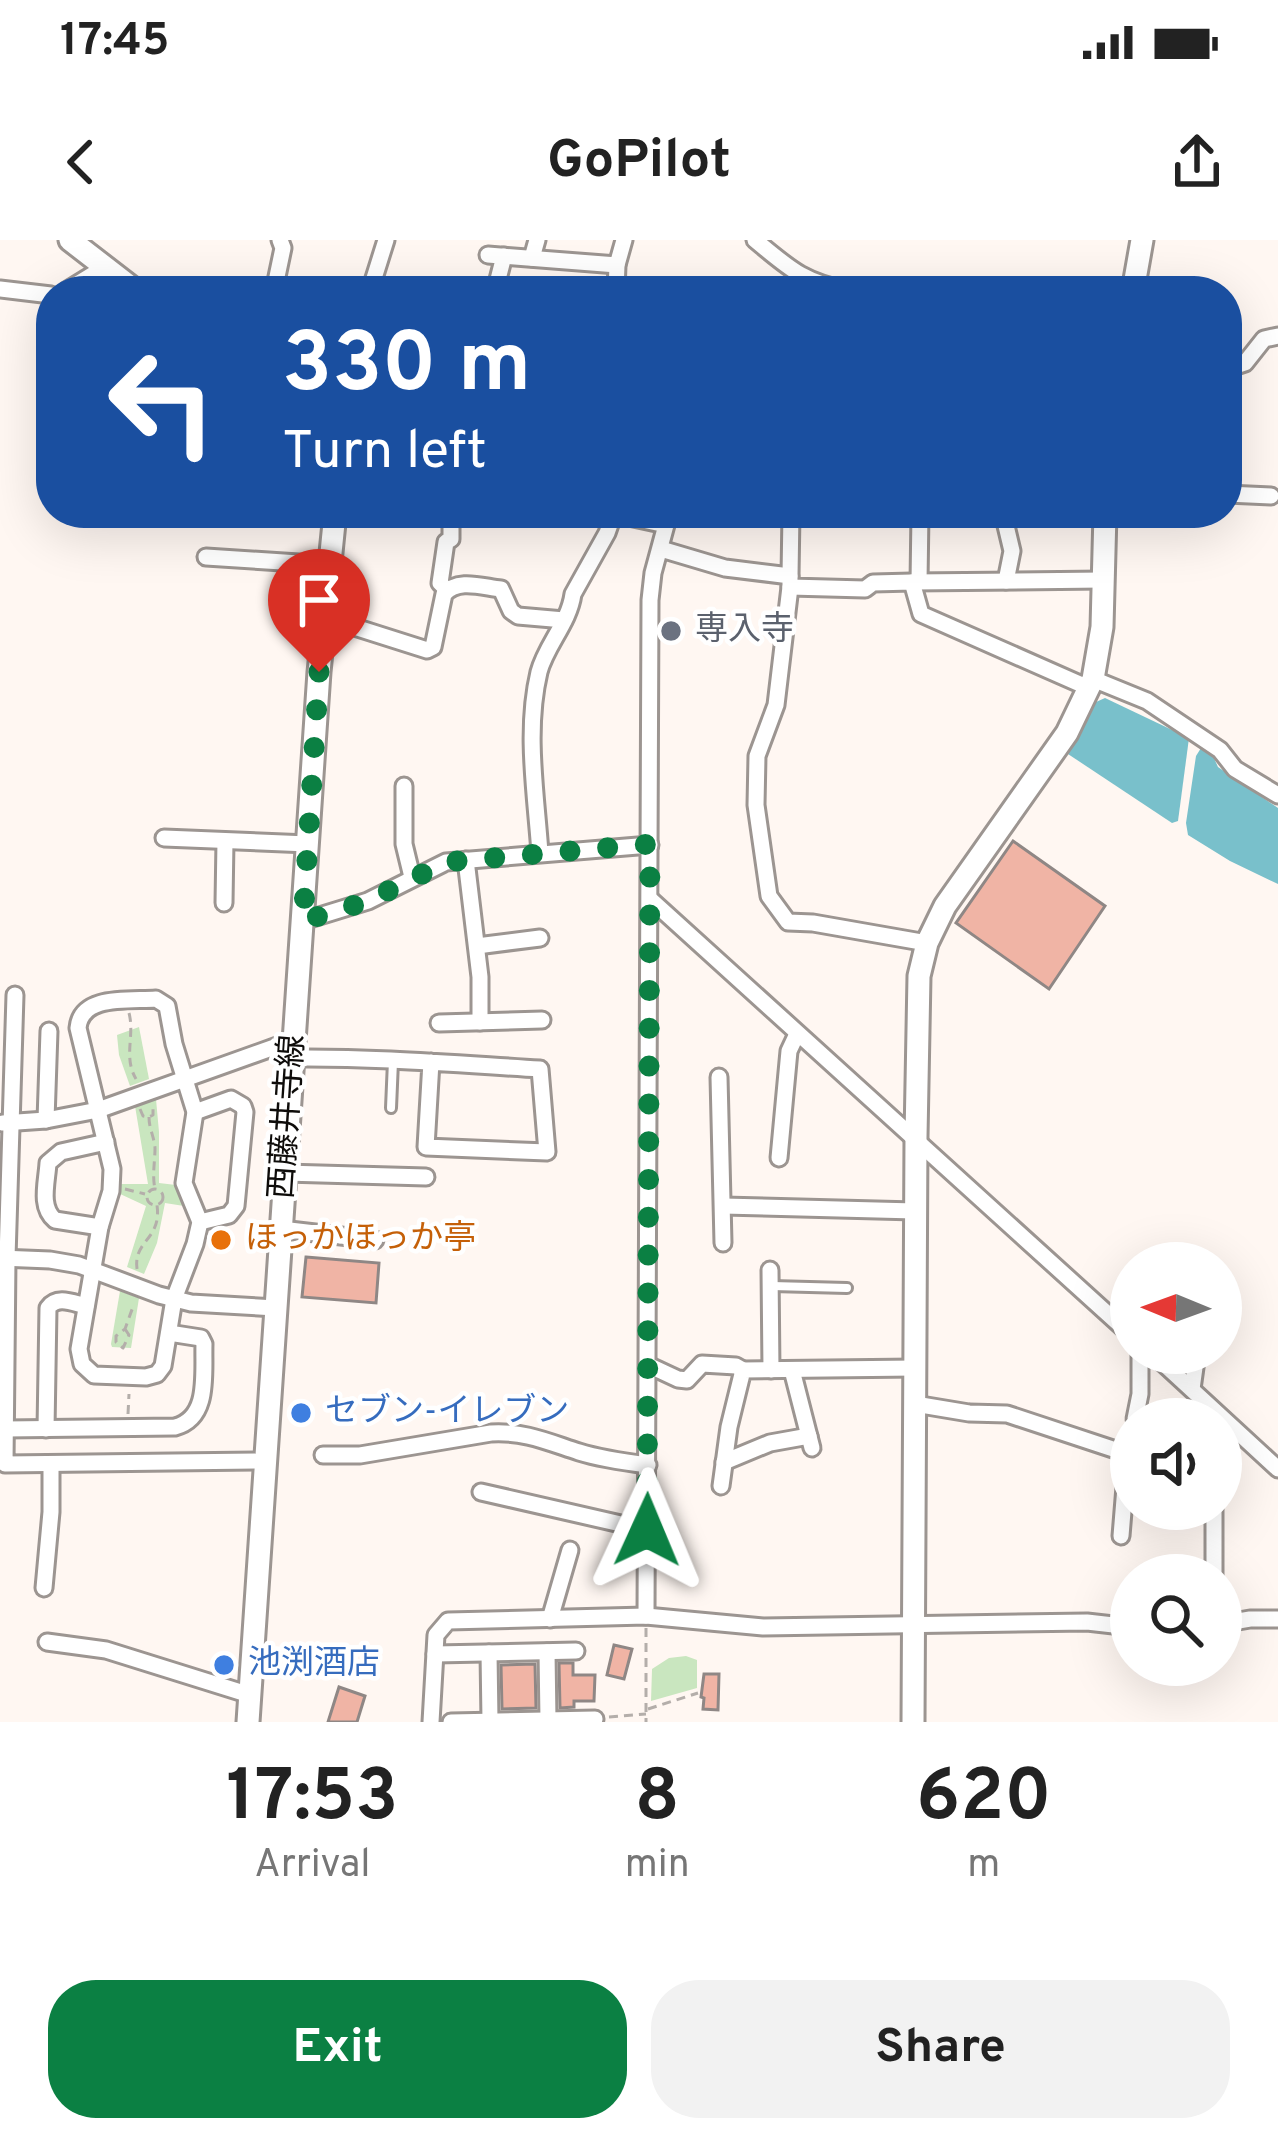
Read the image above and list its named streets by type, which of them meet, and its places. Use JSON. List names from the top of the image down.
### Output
{
  "streets": {
    "street": ["西藤井寺線"]
  },
  "places": [
    "専入寺",
    "ほっかほっか亭",
    "セブン-イレブン",
    "池渕酒店"
  ],
  "north": "left",
  "page": {
    "status": "17:45",
    "header": "GoPilot",
    "turn": ["330 m", "Turn left"],
    "eta": [
      "17:53",
      "Arrival",
      "8",
      "min",
      "620",
      "m"
    ],
    "buttons": ["Exit", "Share"]
  }
}
